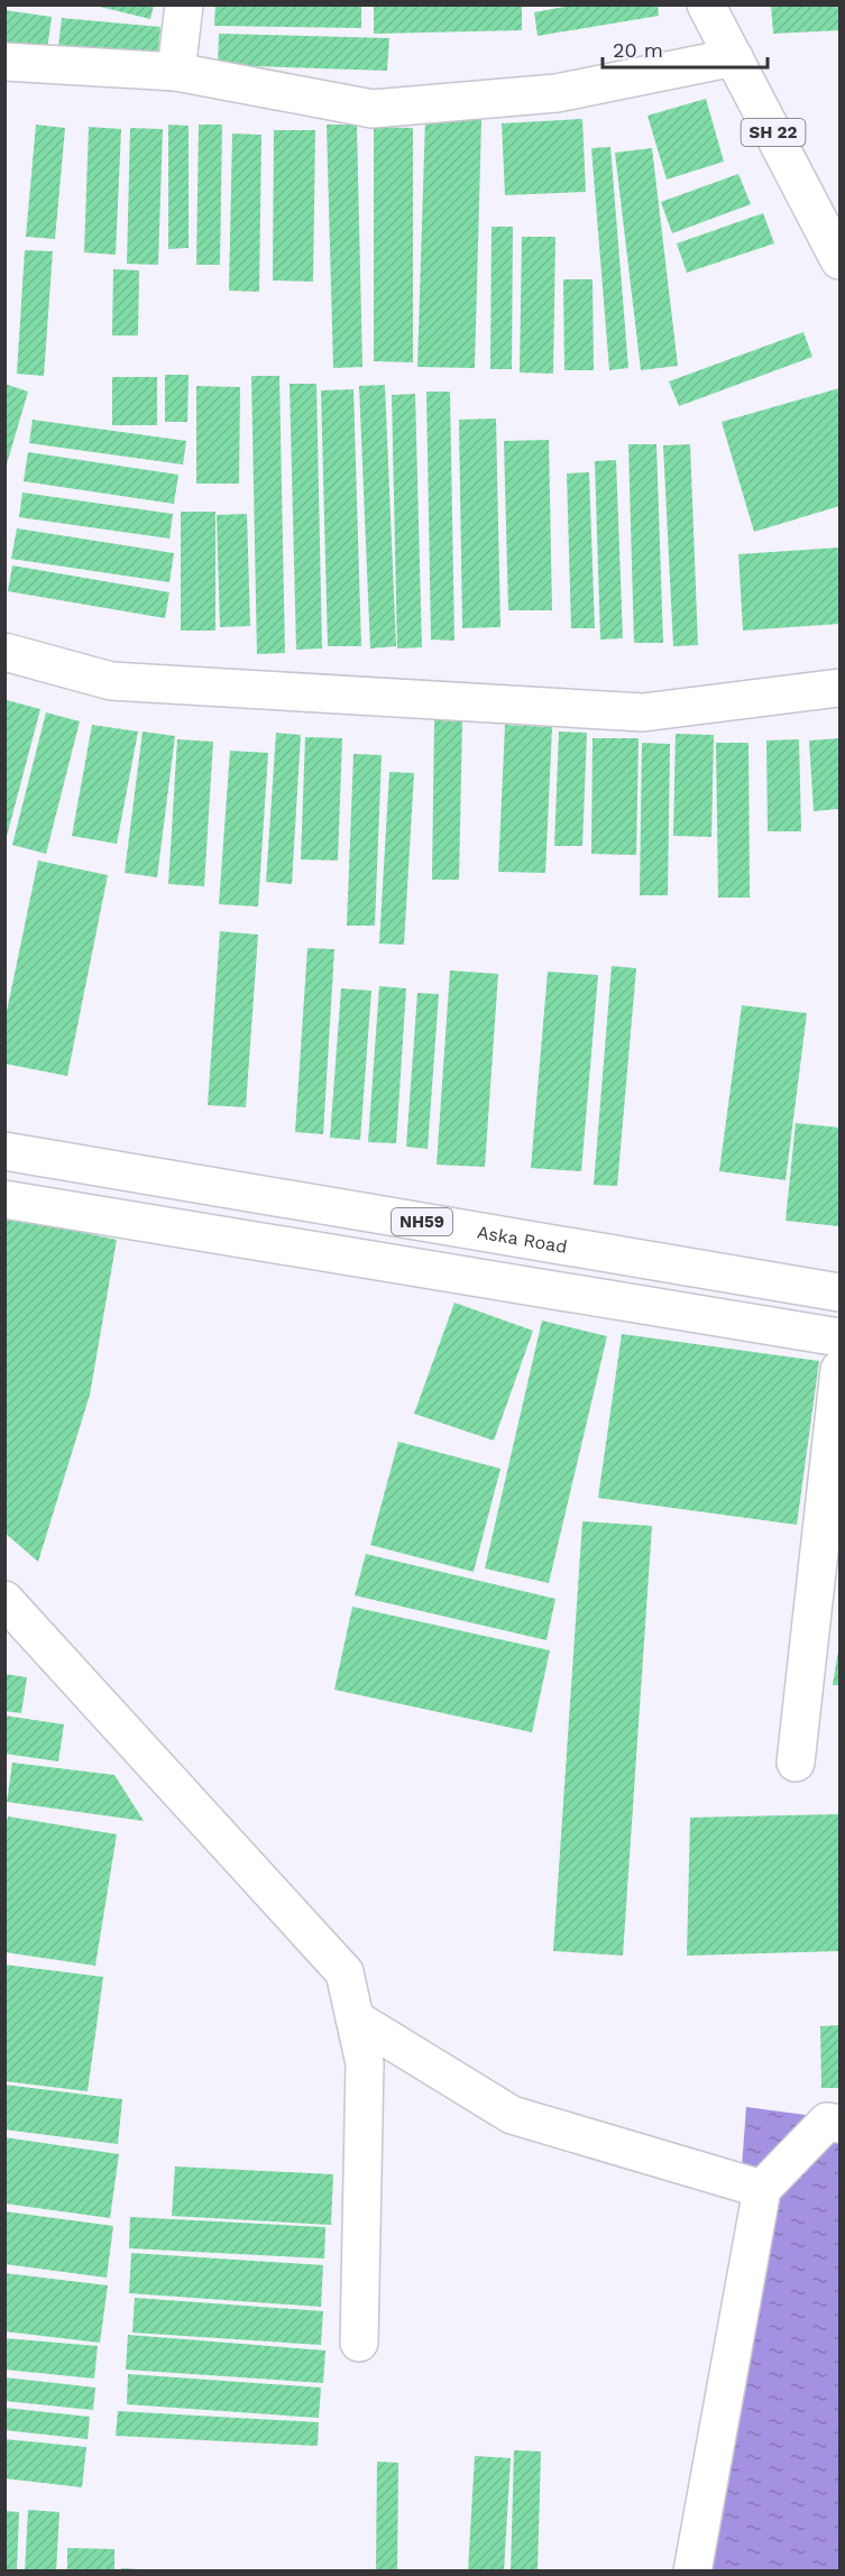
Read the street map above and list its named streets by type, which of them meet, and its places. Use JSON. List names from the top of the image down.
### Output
{
  "streets": {
    "main road": ["SH 22", "NH59", "Aska Road"]
  },
  "scale_bar": "20 m"
}
